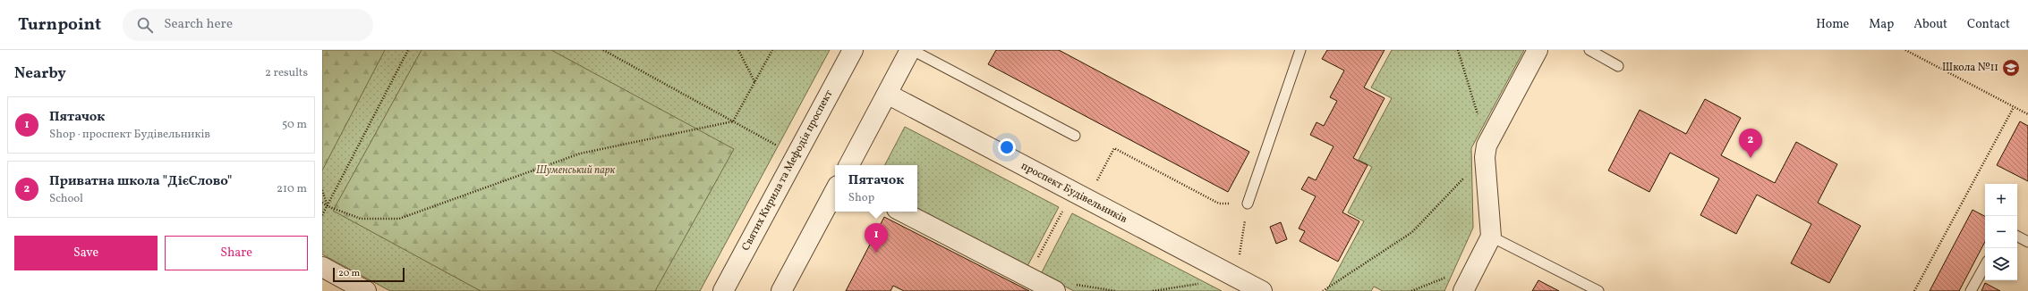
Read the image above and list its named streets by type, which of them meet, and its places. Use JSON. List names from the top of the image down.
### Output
{
  "streets": {
    "street": ["Святих Кирила та Мефодія проспект", "проспект Будівельників"]
  },
  "parks": ["Шуменський парк"],
  "places": {
    "school or university": ["Школа №11"]
  },
  "scale_bar": "20 m",
  "page": {
    "header": "Turnpoint",
    "search": "Search here",
    "nav": [
      "Home",
      "Map",
      "About",
      "Contact"
    ],
    "heading": ["Nearby", "2 results"],
    "list": [
      {
        "mark": "1",
        "name": "Пятачок",
        "note": "Shop · проспект Будівельників",
        "value": "50 m"
      },
      {
        "mark": "2",
        "name": "Приватна школа \"ДієСлово\"",
        "note": "School",
        "value": "210 m"
      }
    ],
    "pins": ["2", "1"],
    "popup": ["Пятачок", "Shop"],
    "map_buttons": ["+", "−"],
    "buttons": ["Save", "Share"],
    "scale": "20 m"
  }
}
